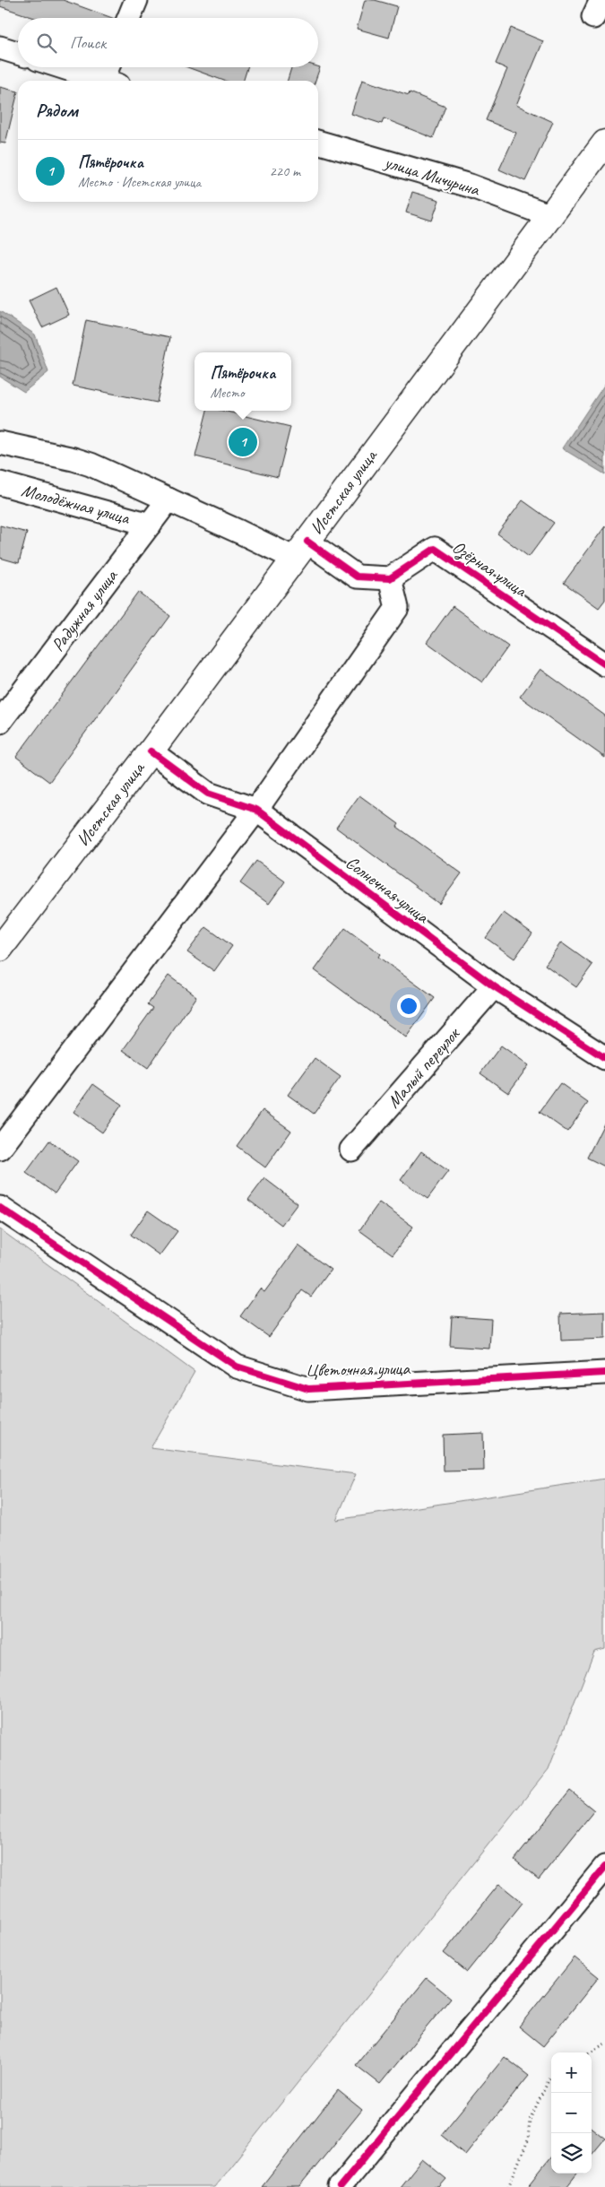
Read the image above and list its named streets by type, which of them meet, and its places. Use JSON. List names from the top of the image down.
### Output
{
  "streets": {
    "main road": ["Исетская улица"],
    "street": [
      "улица Мичурина",
      "Молодёжная улица",
      "Озёрная улица",
      "Радужная улица",
      "Солнечная улица",
      "Малый переулок",
      "Цветочная улица"
    ]
  },
  "crossings": [
    ["улица Мичурина", "Исетская улица"],
    ["Исетская улица", "Солнечная улица"],
    ["Молодёжная улица", "Радужная улица"],
    ["Солнечная улица", "Малый переулок"]
  ],
  "page": {
    "search": "Поиск",
    "heading": "Рядом",
    "list": [
      {
        "mark": "1",
        "name": "Пятёрочка",
        "note": "Место · Исетская улица",
        "value": "220 m"
      }
    ],
    "popup": ["Пятёрочка", "Место"],
    "pins": "1",
    "map_buttons": ["+", "−"]
  }
}
